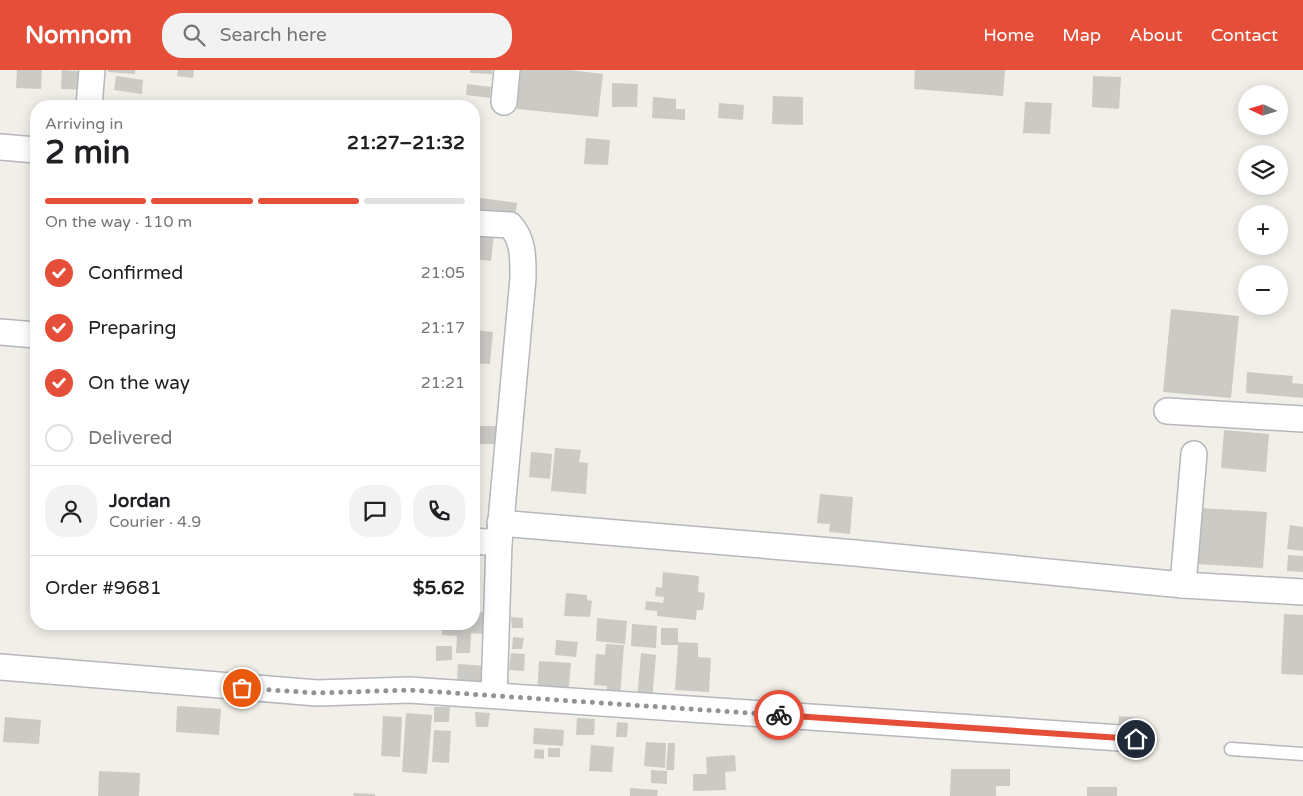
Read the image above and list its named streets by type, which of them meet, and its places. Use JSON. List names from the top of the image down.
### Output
{
  "north": "left",
  "page": {
    "header": "Nomnom",
    "search": "Search here",
    "nav": [
      "Home",
      "Map",
      "About",
      "Contact"
    ],
    "map_buttons": ["+", "−"],
    "heading": ["2 min", "Arriving in", "21:27–21:32"],
    "panel": [
      "Jordan",
      "Courier · 4.9",
      "Order #9681",
      "$5.62"
    ],
    "bar": "On the way · 110 m",
    "list": [
      ["Confirmed", "21:05"],
      ["Preparing", "21:17"],
      ["On the way", "21:21"],
      "Delivered"
    ]
  }
}
